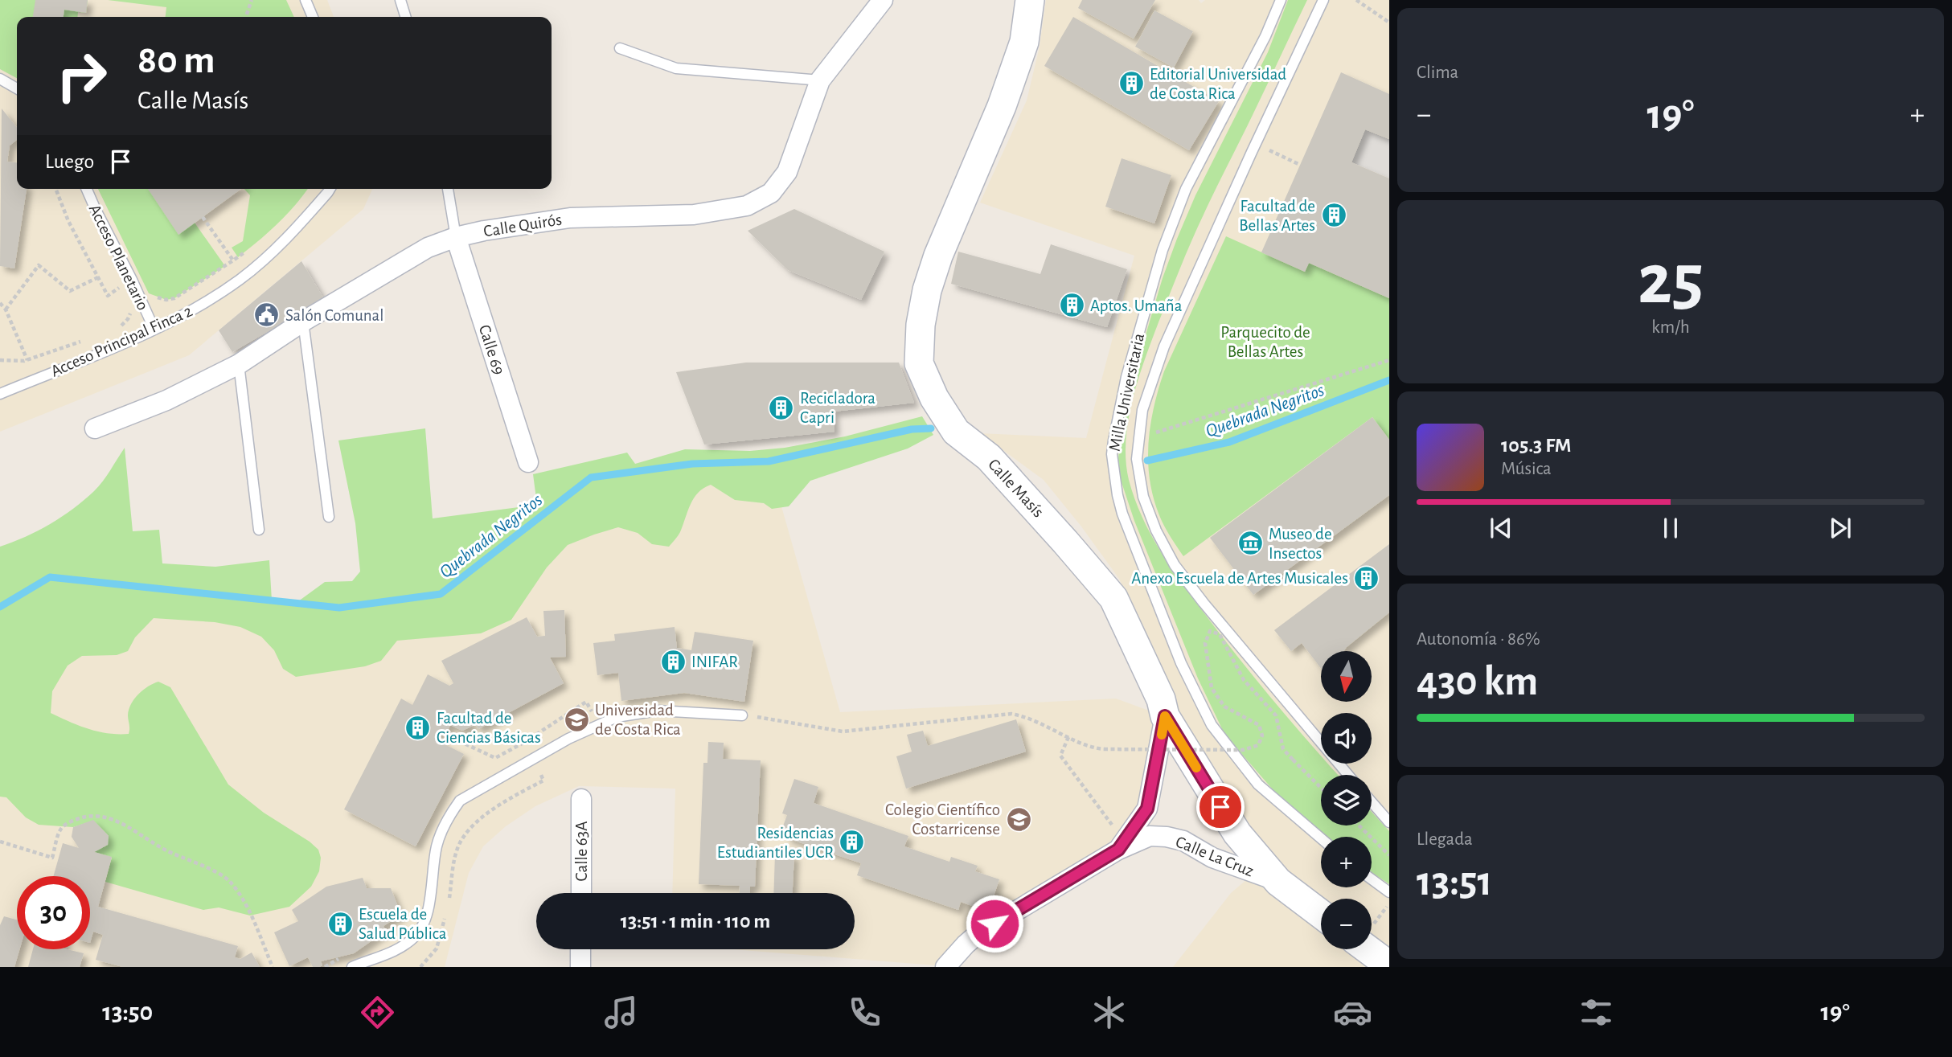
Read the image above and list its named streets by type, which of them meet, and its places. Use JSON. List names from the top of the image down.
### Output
{
  "streets": {
    "street": [
      "Calle Quirós",
      "Calle 69",
      "Calle Masís",
      "Calle 63A",
      "Calle La Cruz"
    ],
    "lane": ["Acceso Planetario", "Acceso Principal Finca 2", "Milla Universitaria"]
  },
  "crossings": [
    ["Calle Quirós", "Calle 69"],
    ["Acceso Planetario", "Acceso Principal Finca 2"],
    ["Calle Masís", "Calle La Cruz"]
  ],
  "water": ["Quebrada Negritos"],
  "parks": ["Parquecito de Bellas Artes"],
  "places": {
    "building": [
      "Editorial Universidad de Costa Rica",
      "Facultad de Bellas Artes",
      "Aptos. Umaña",
      "Recicladora Capri",
      "Anexo Escuela de Artes Musicales",
      "INIFAR",
      "Facultad de Ciencias Básicas",
      "Residencias Estudiantiles UCR",
      "Escuela de Salud Pública"
    ],
    "public building": ["Salón Comunal"],
    "museum": ["Museo de Insectos"],
    "school or university": ["Universidad de Costa Rica", "Colegio Científico Costarricense"]
  },
  "north": "bottom",
  "page": {
    "tile": [
      "Clima",
      ["25", "km/h"],
      ["Autonomía · 86%", "430 km"],
      ["Llegada", "13:51"]
    ],
    "turn": ["80 m", "Calle Masís"],
    "heat": ["−", "19°", "+"],
    "then": "Luego",
    "song": ["105.3 FM", "Música"],
    "map_buttons": ["+", "−"],
    "limit": "30",
    "trip": "13:51 · 1 min · 110 m",
    "tabs": ["13:50", "19°"]
  }
}
